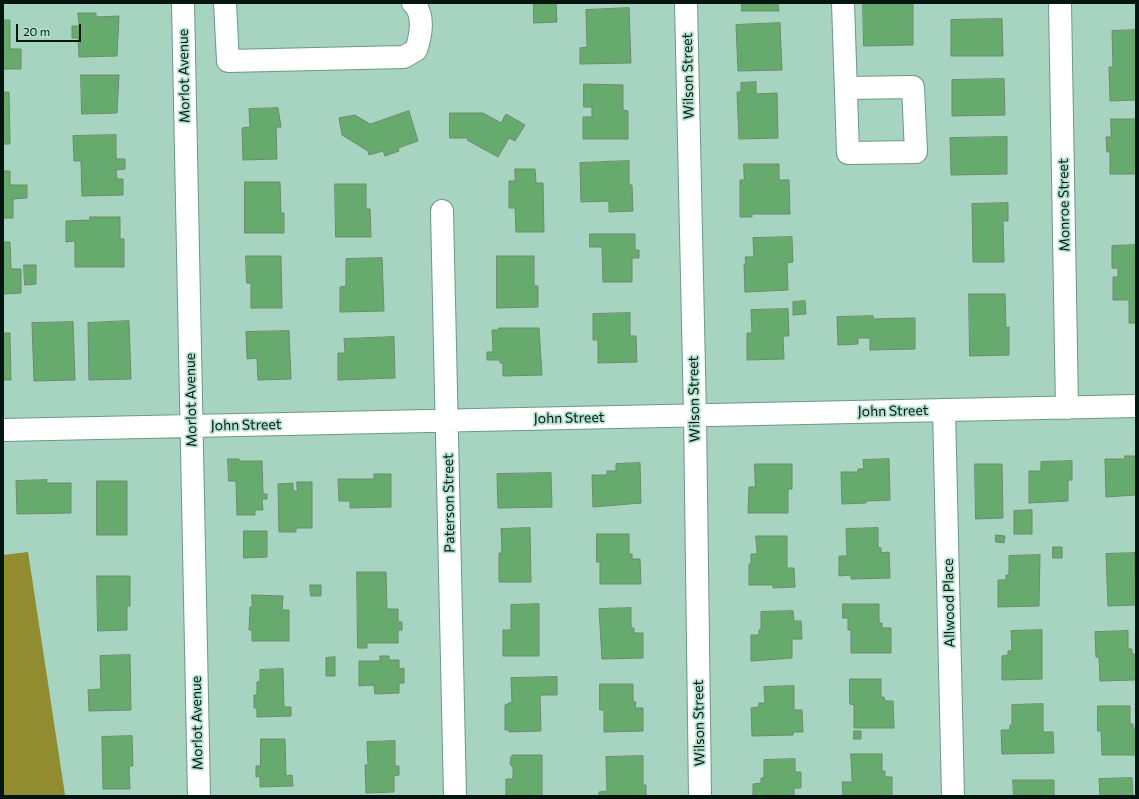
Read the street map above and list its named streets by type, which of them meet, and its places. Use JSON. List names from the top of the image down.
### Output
{
  "streets": {
    "street": [
      "Morlot Avenue",
      "Wilson Street",
      "Monroe Street",
      "John Street",
      "Paterson Street",
      "Allwood Place"
    ]
  },
  "crossings": [
    ["Morlot Avenue", "John Street"],
    ["Wilson Street", "John Street"],
    ["Monroe Street", "John Street"],
    ["John Street", "Paterson Street"],
    ["John Street", "Allwood Place"]
  ],
  "scale_bar": "20 m"
}
